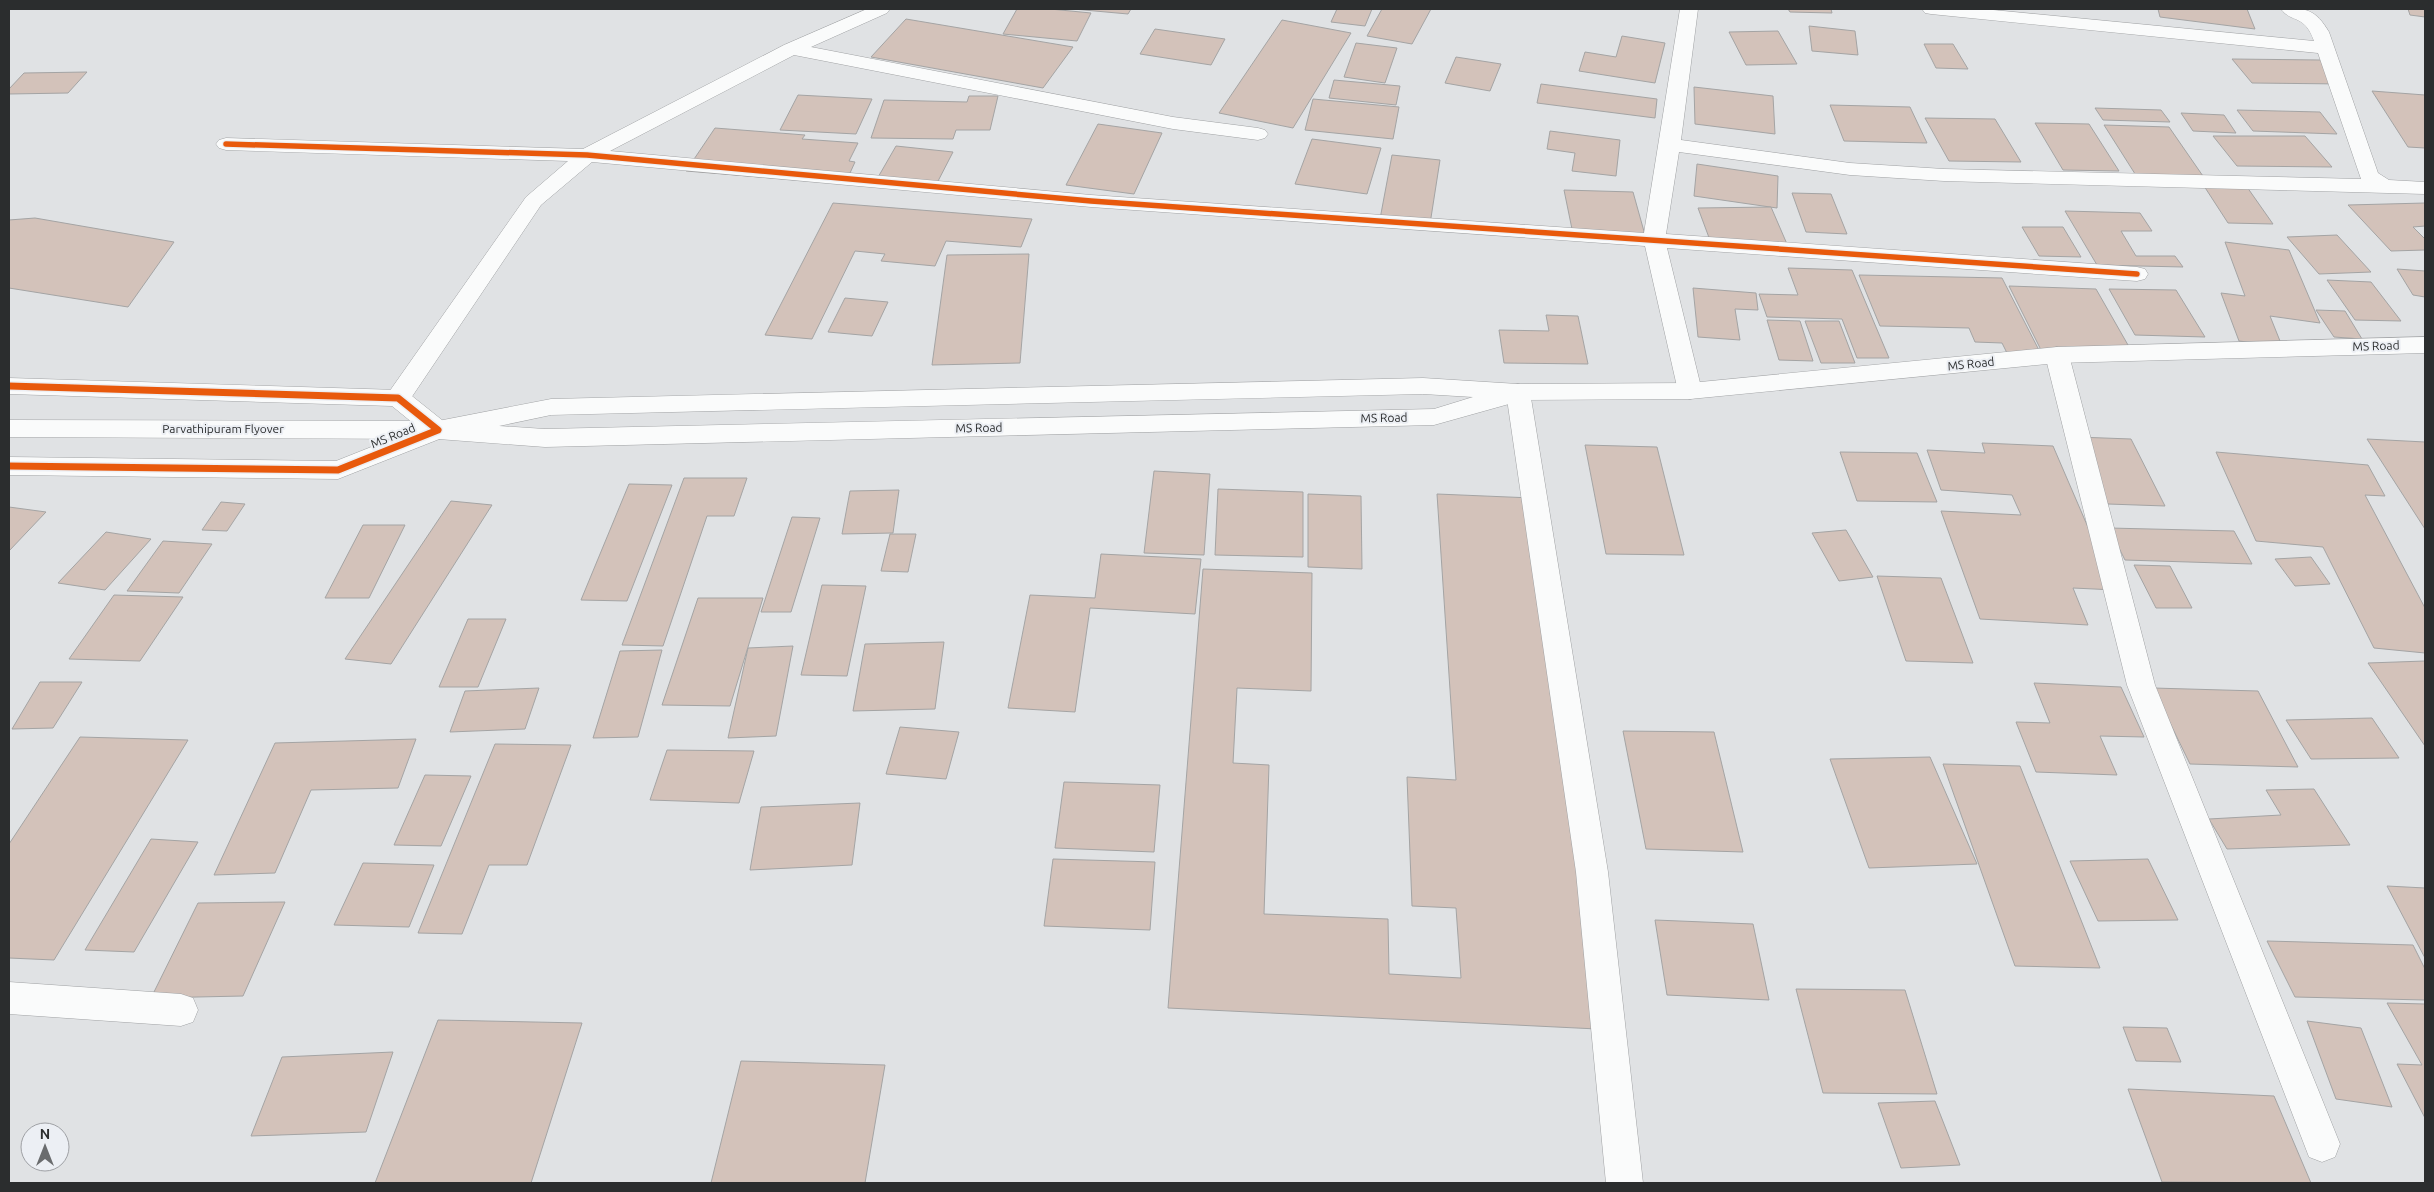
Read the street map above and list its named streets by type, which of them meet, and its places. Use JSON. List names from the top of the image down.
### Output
{
  "streets": {
    "main road": ["MS Road", "Parvathipuram Flyover"]
  },
  "crossings": [
    ["MS Road", "Parvathipuram Flyover"]
  ],
  "north": "top"
}
